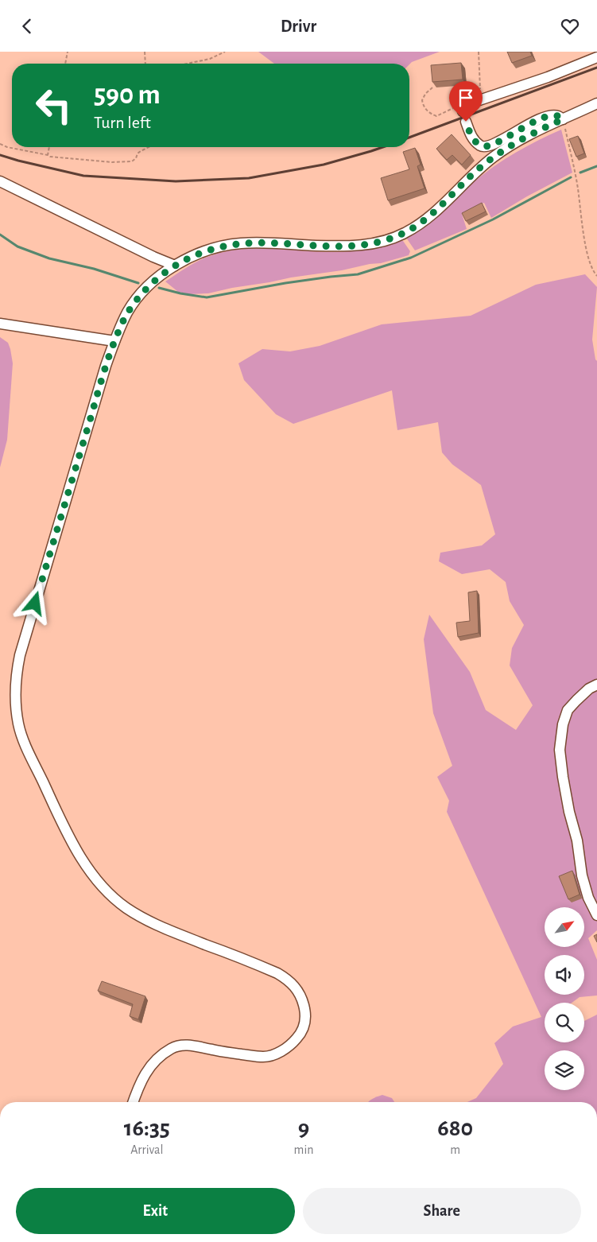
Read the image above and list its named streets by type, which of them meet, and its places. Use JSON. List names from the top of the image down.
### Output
{
  "north": "top right",
  "page": {
    "header": "Drivr",
    "turn": ["590 m", "Turn left"],
    "eta": [
      "16:35",
      "Arrival",
      "9",
      "min",
      "680",
      "m"
    ],
    "buttons": ["Exit", "Share"]
  }
}
